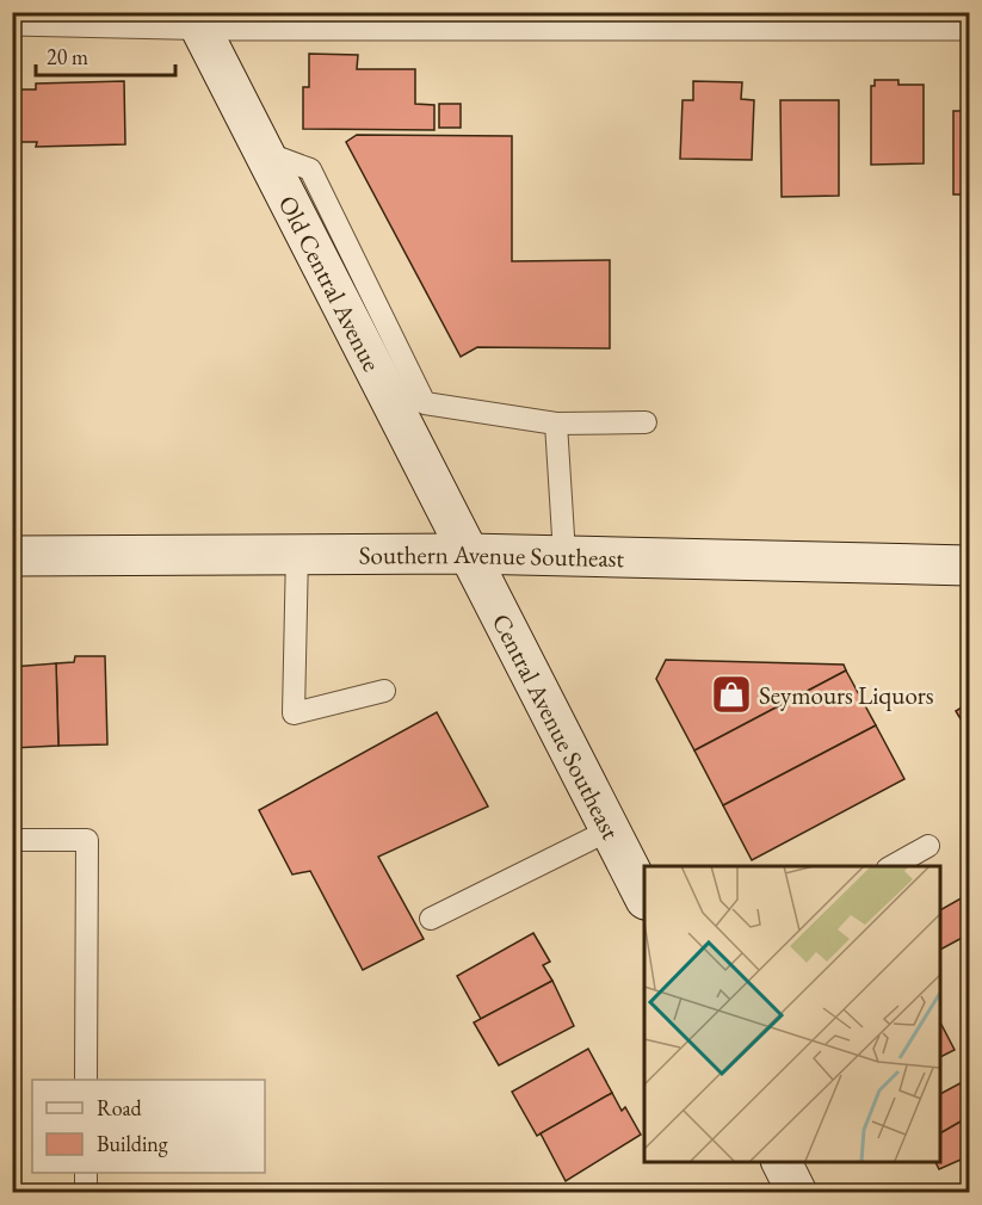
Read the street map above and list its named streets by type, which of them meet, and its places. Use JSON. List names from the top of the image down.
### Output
{
  "streets": {
    "main road": ["Old Central Avenue", "Southern Avenue Southeast", "Central Avenue Southeast"]
  },
  "crossings": [
    ["Old Central Avenue", "Southern Avenue Southeast"],
    ["Old Central Avenue", "Central Avenue Southeast"],
    ["Southern Avenue Southeast", "Central Avenue Southeast"]
  ],
  "places": {
    "shop": ["Seymours Liquors"]
  },
  "legend": ["Road", "Building"],
  "scale_bar": "20 m"
}
